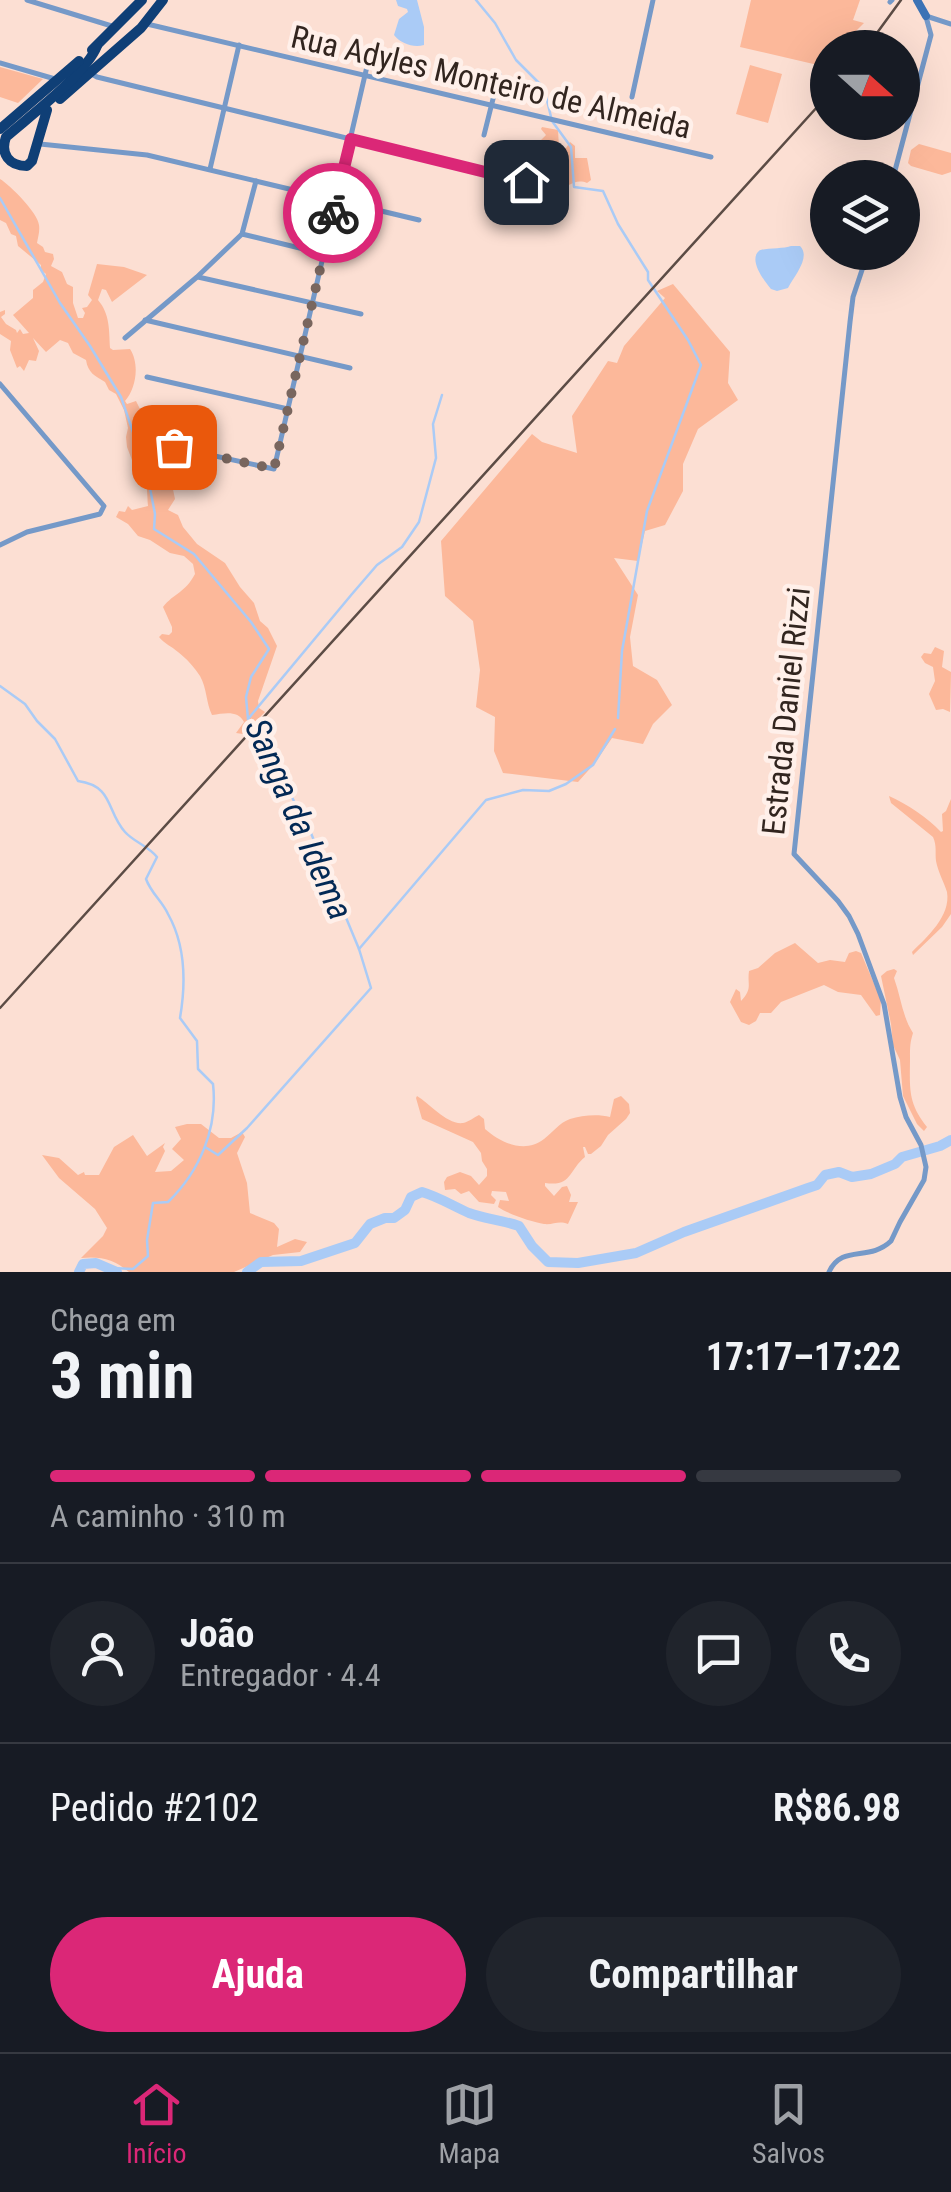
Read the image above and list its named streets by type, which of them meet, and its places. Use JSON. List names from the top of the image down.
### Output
{
  "streets": {
    "street": ["Rua Adyles Monteiro de Almeida", "Estrada Daniel Rizzi"]
  },
  "water": ["Sanga da Idema"],
  "north": "right",
  "page": {
    "heading": ["3 min", "Chega em", "17:17–17:22"],
    "panel": [
      "João",
      "Entregador · 4.4",
      "Pedido #2102",
      "R$86.98"
    ],
    "bar": "A caminho · 310 m",
    "buttons": ["Ajuda", "Compartilhar"],
    "tabs": ["Início", "Mapa", "Salvos"]
  }
}
